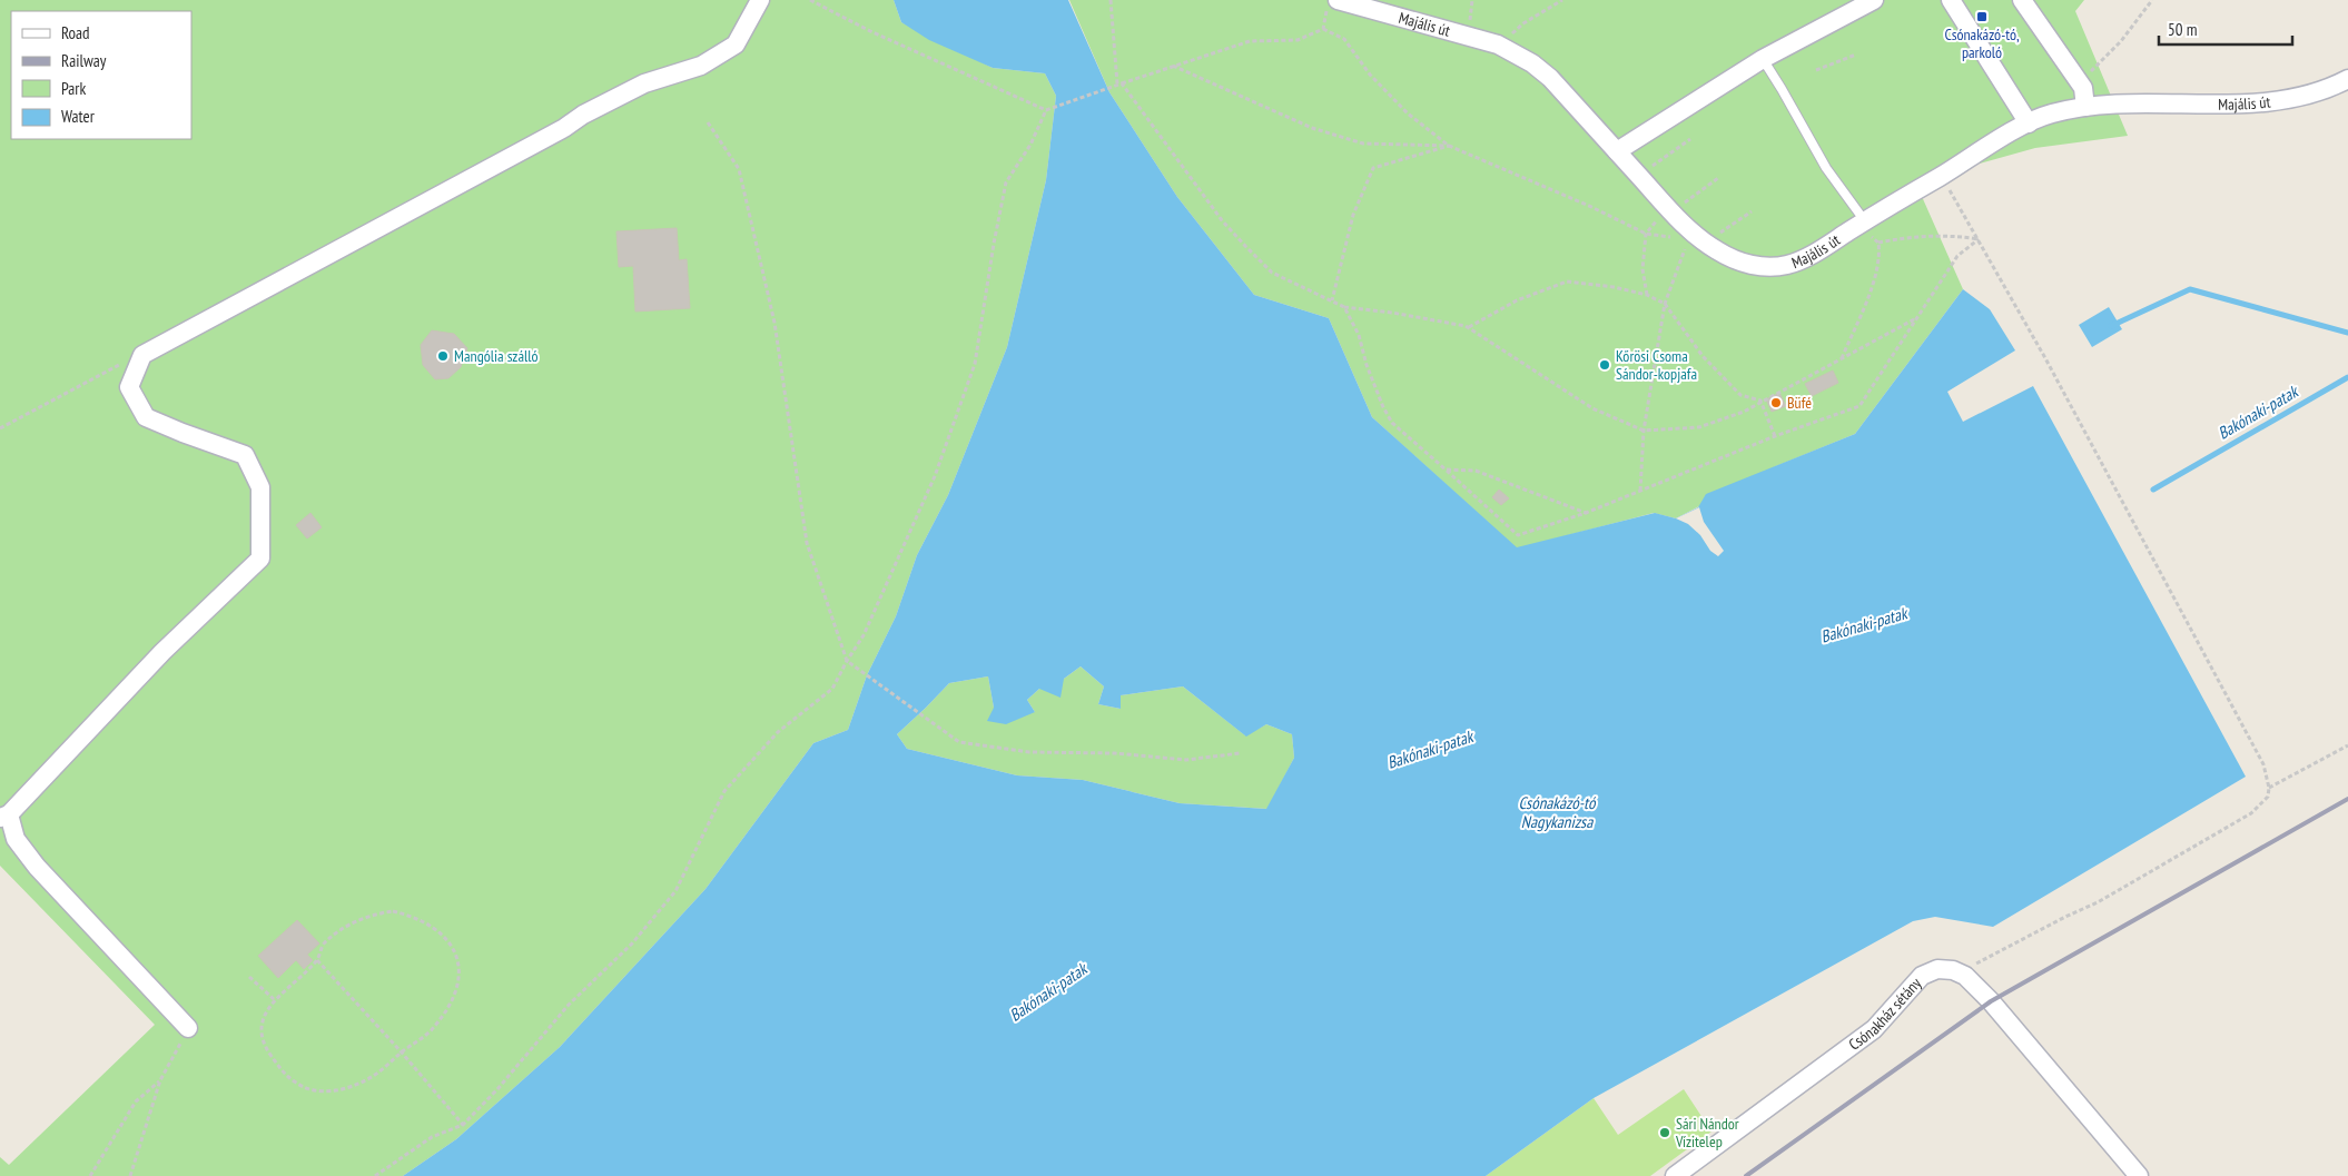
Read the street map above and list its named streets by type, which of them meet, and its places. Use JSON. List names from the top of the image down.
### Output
{
  "streets": {
    "street": ["Majális út", "Csónakház sétány"]
  },
  "water": ["Bakónaki-patak", "Csónakázó-tó Nagykanizsa"],
  "places": {
    "transit": ["Csónakázó-tó, parkoló"],
    "other": [
      "Mangólia szálló",
      "Kőrösi Csoma Sándor-kopjafa",
      "Büfé",
      "Sári Nándor Vízitelep"
    ]
  },
  "legend": [
    "Road",
    "Railway",
    "Park",
    "Water"
  ],
  "scale_bar": "50 m"
}
